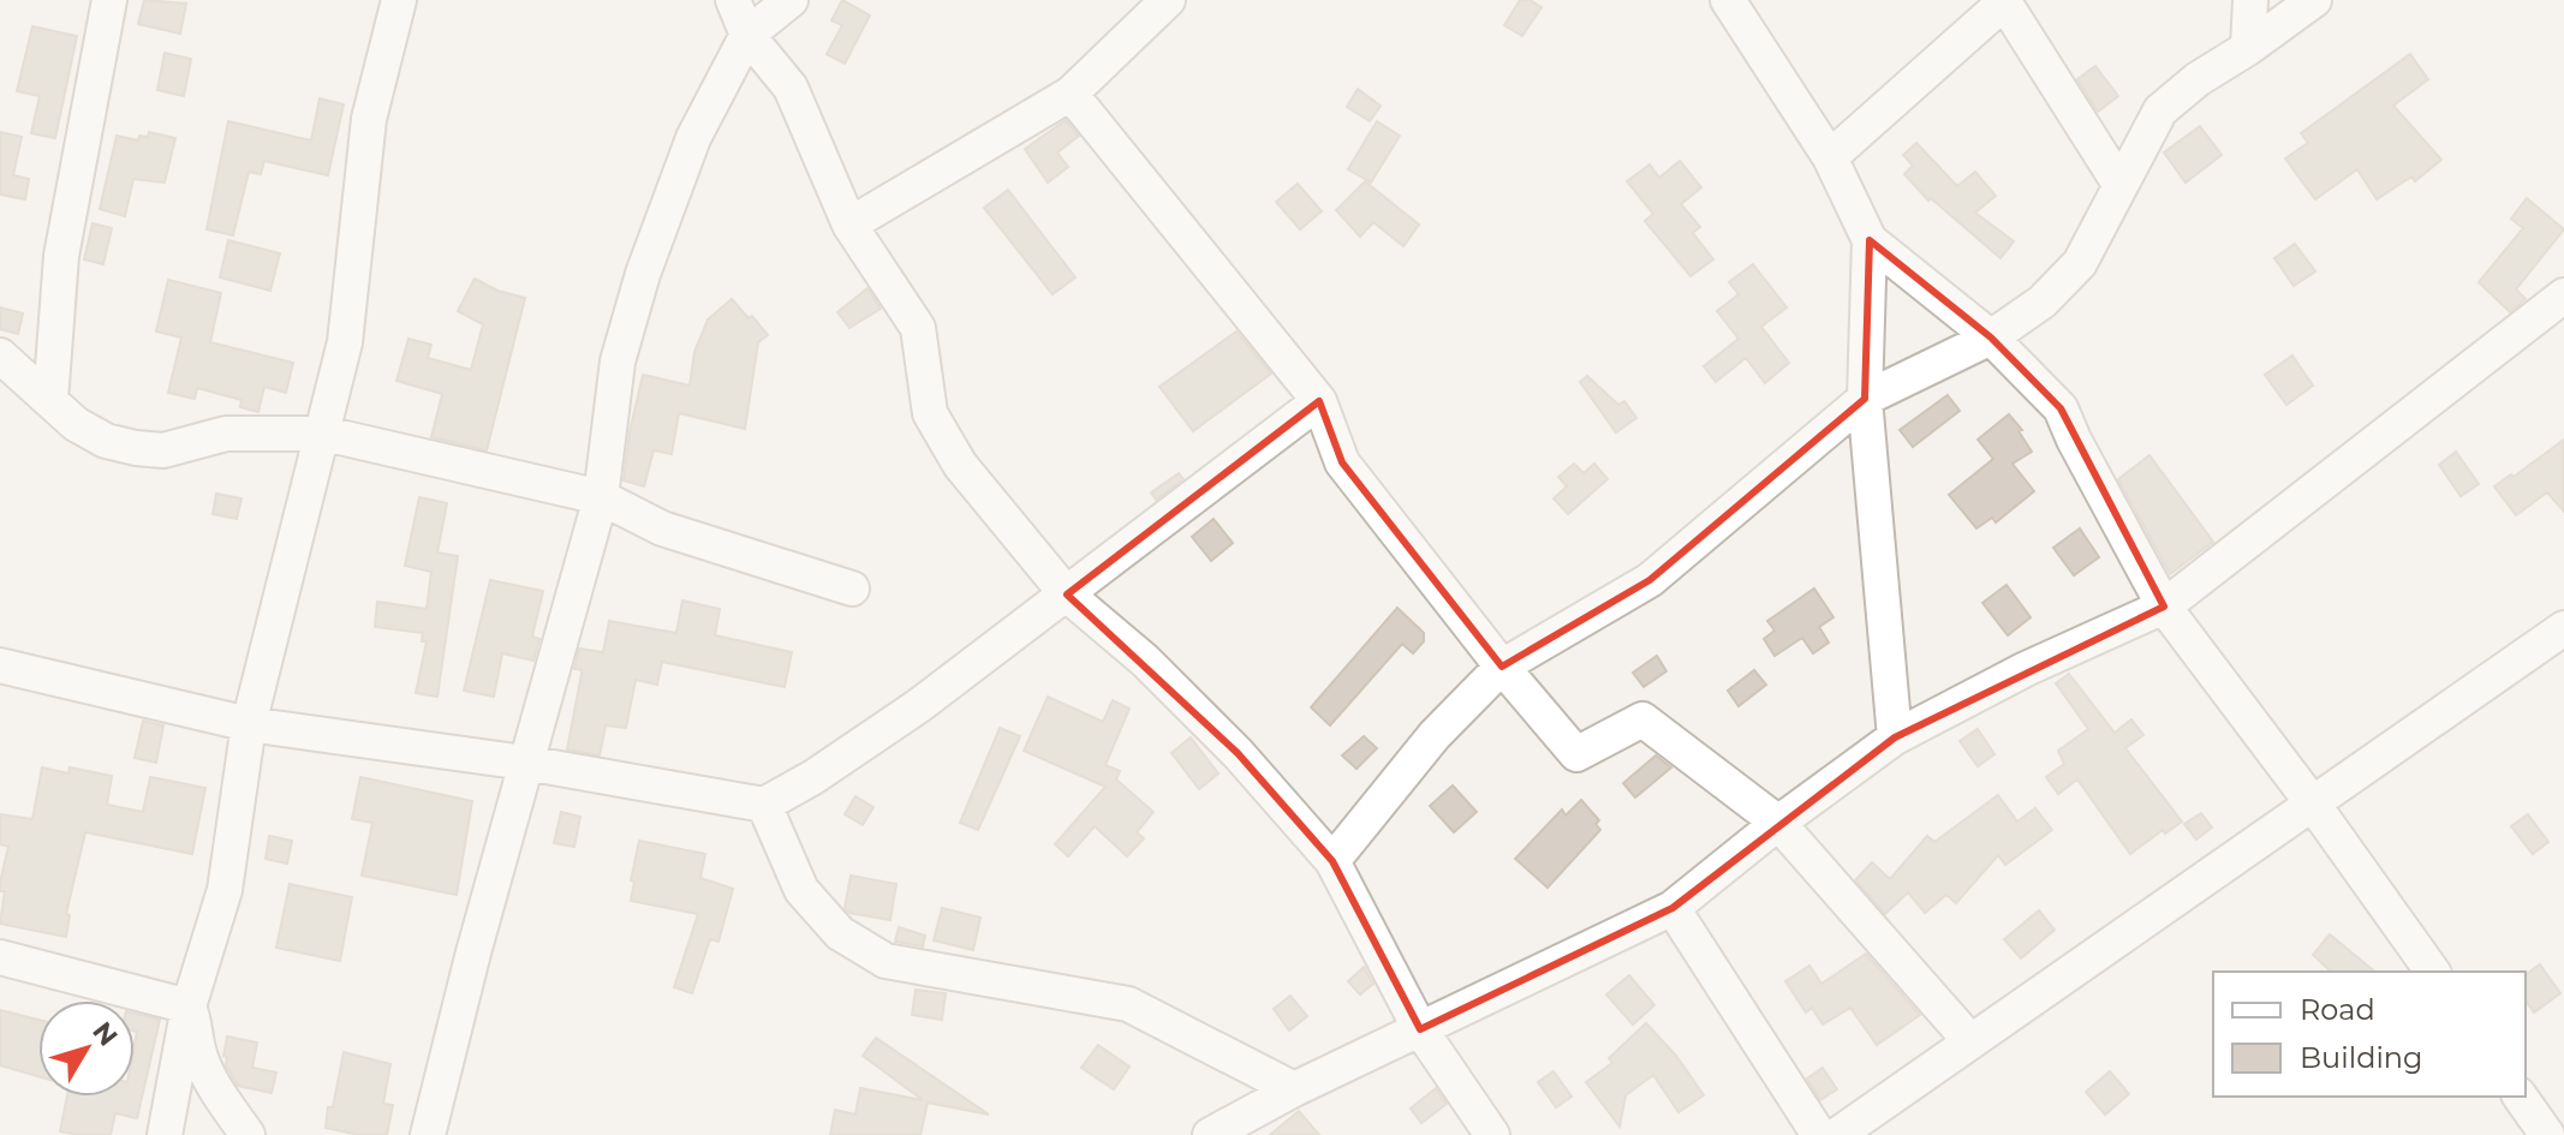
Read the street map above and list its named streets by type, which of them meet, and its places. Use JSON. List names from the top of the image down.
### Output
{
  "legend": ["Road", "Building"],
  "north": "top right"
}
